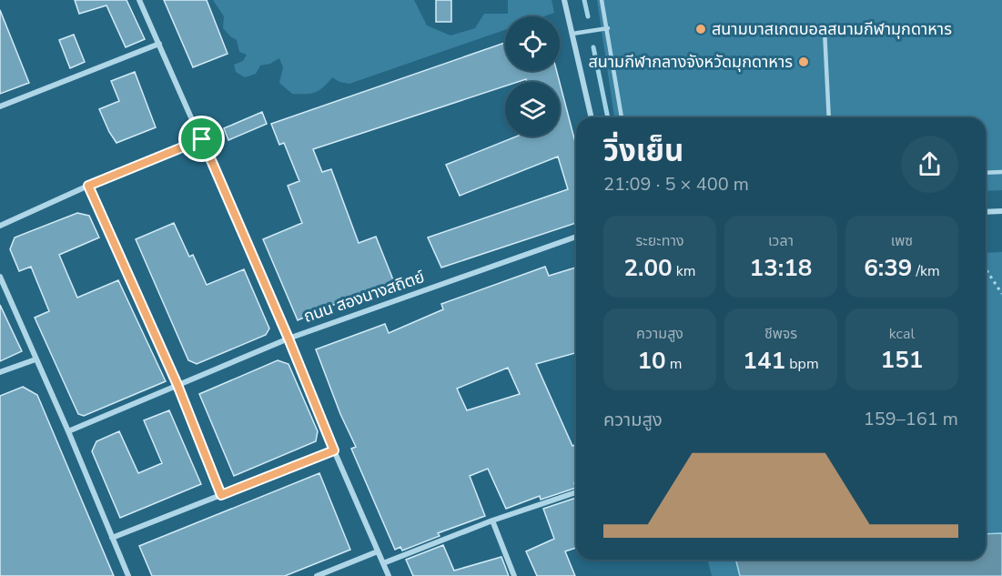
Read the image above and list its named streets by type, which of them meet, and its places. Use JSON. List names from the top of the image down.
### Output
{
  "streets": {
    "street": ["ถนน สองนางสถิตย์"]
  },
  "places": ["สนามบาสเกตบอลสนามกีฬามุกดาหาร", "สนามกีฬากลางจังหวัดมุกดาหาร"],
  "page": {
    "heading": ["วิ่งเย็น", "21:09 · 5 × 400 m"],
    "stats": [
      ["ระยะทาง", "2.00 km"],
      ["เวลา", "13:18"],
      ["เพซ", "6:39 /km"],
      ["ความสูง", "10 m"],
      ["ชีพจร", "141 bpm"],
      ["kcal", "151"]
    ],
    "chart": ["ความสูง", "159–161 m"]
  }
}
